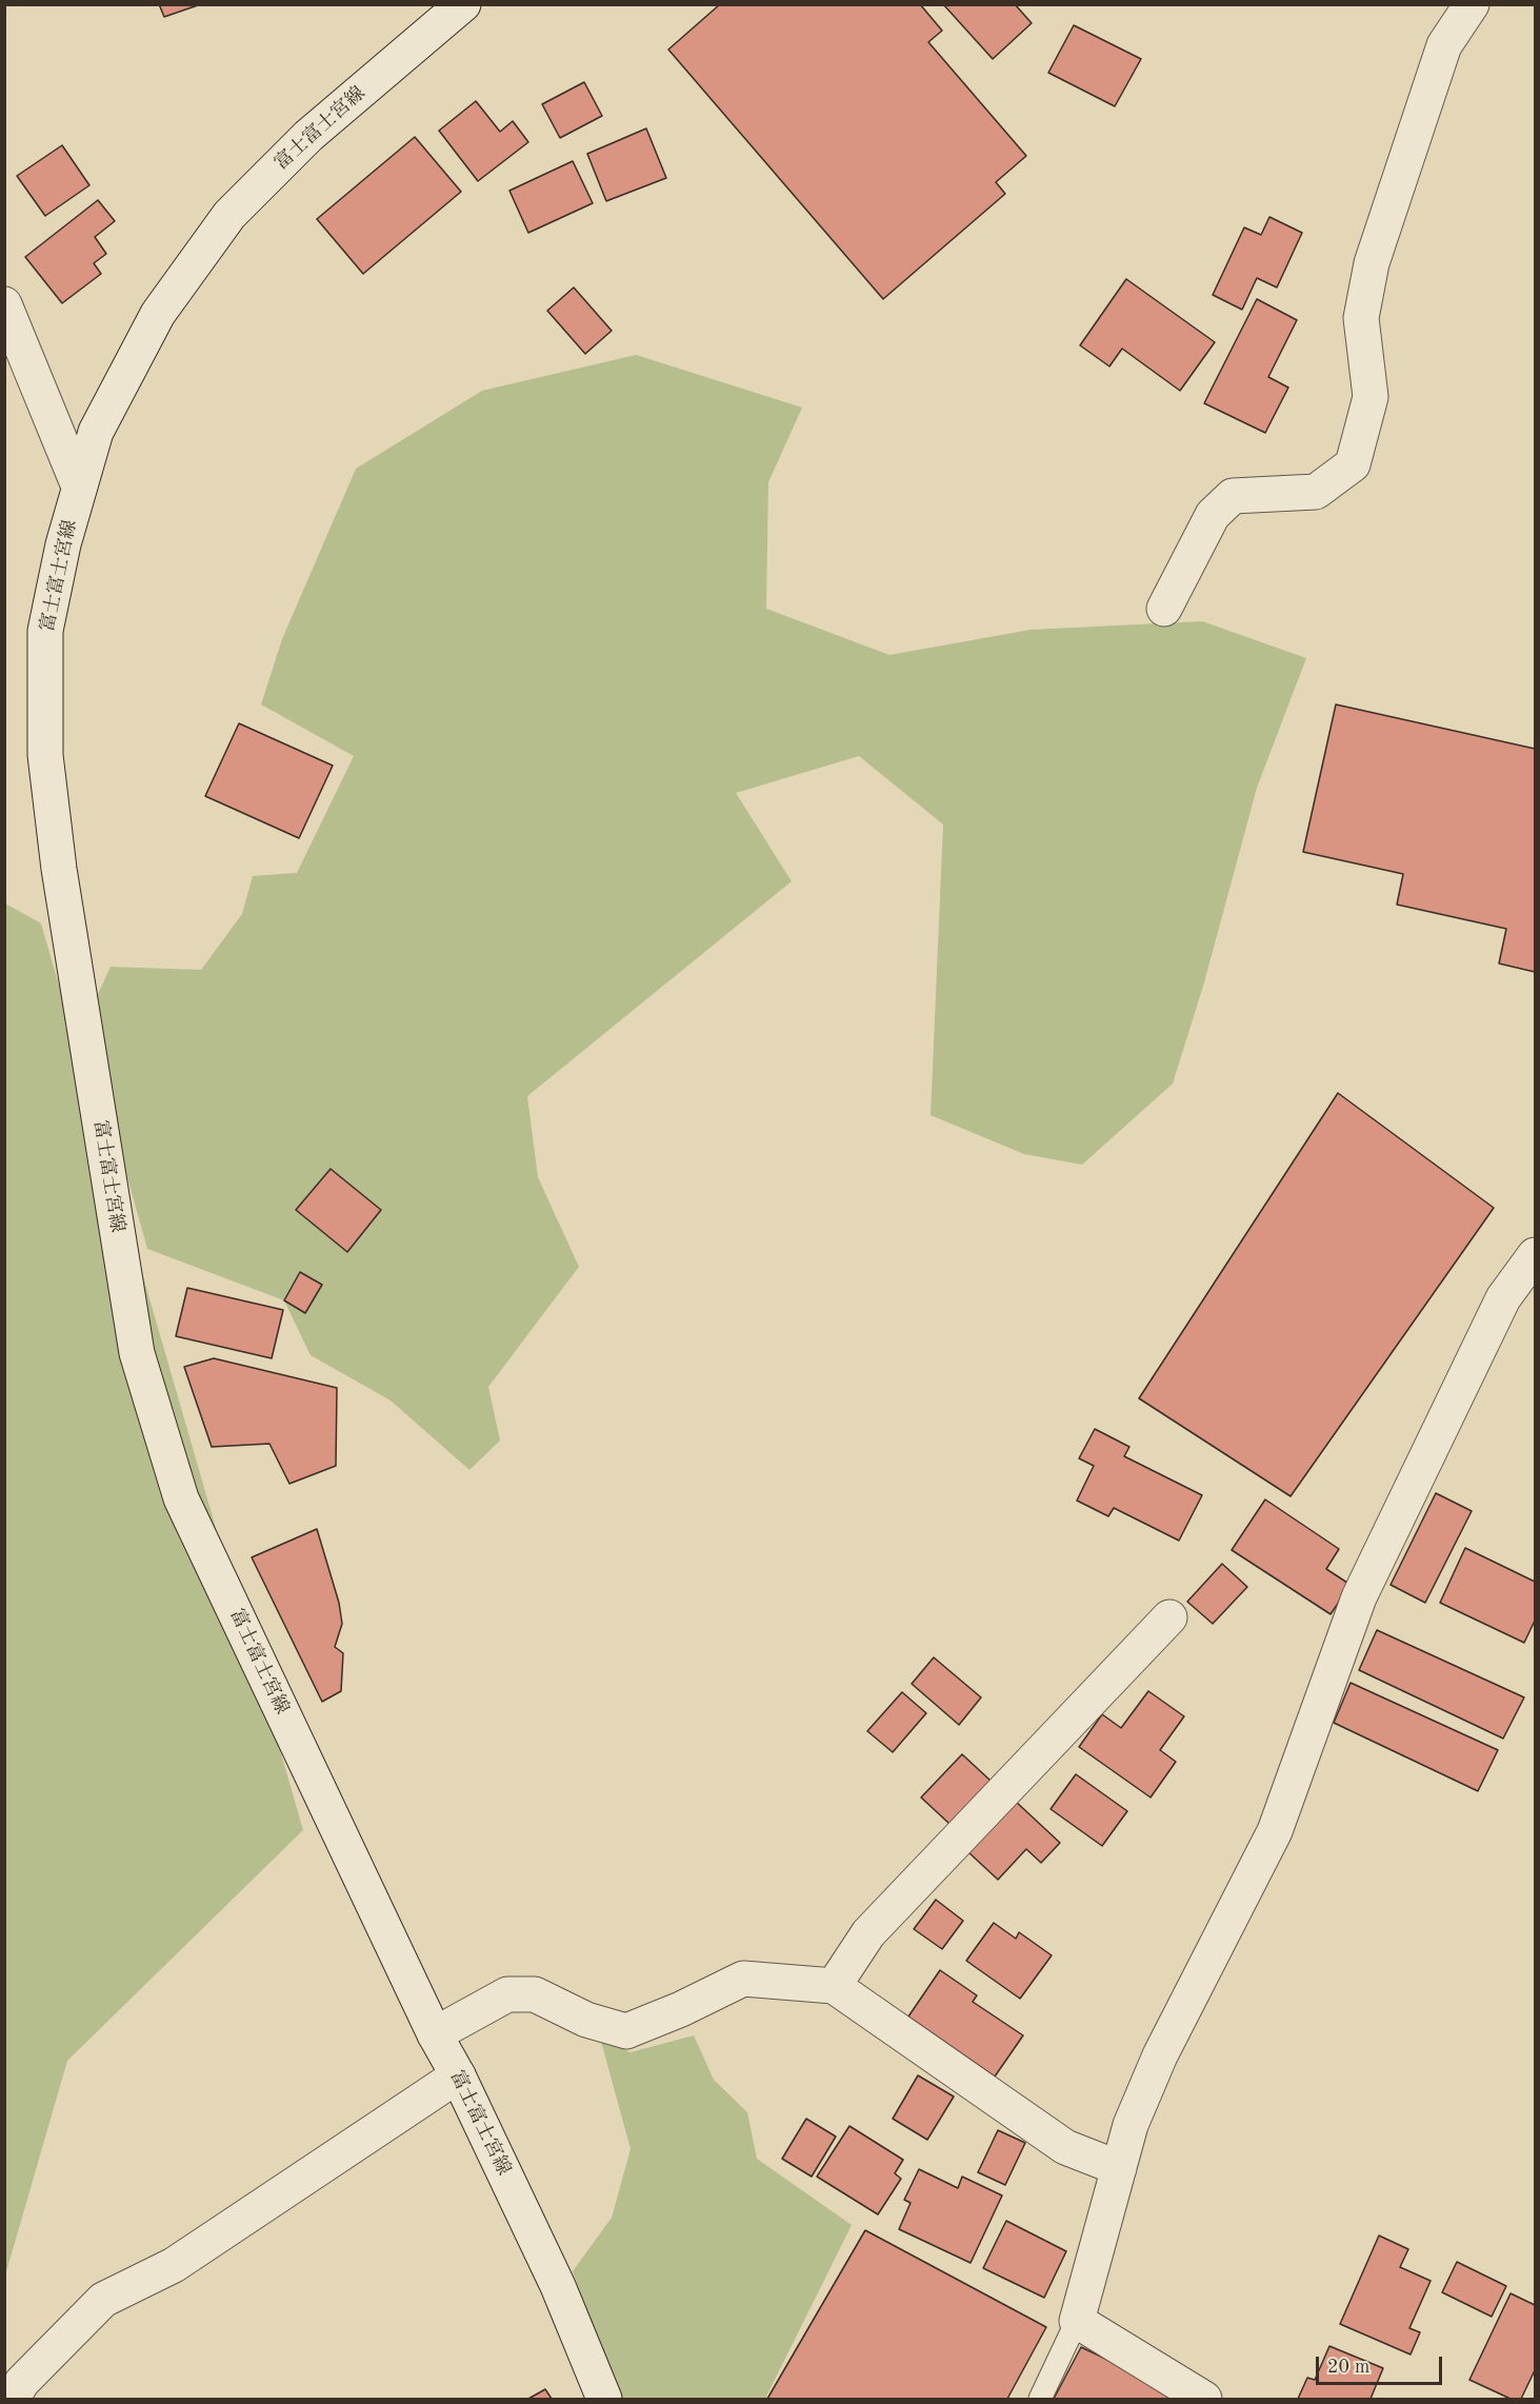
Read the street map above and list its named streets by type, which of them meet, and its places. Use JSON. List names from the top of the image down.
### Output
{
  "streets": {
    "street": ["富士富士宮線"]
  },
  "scale_bar": "20 m"
}
